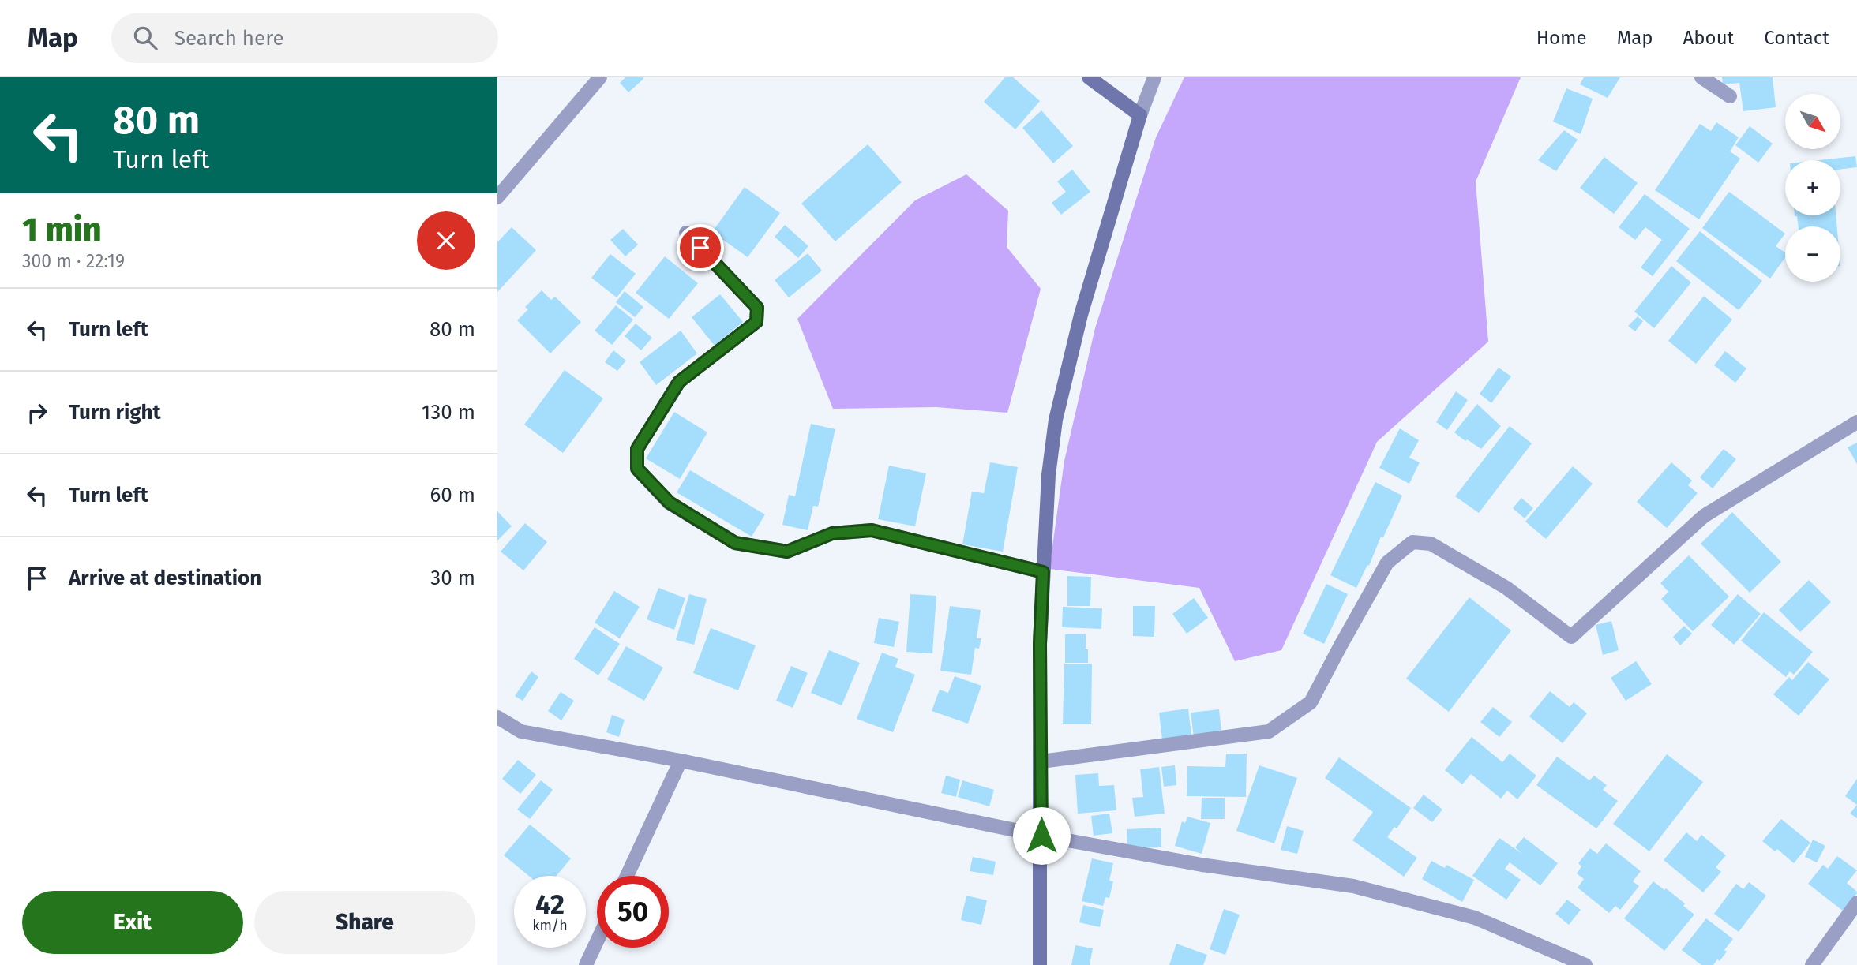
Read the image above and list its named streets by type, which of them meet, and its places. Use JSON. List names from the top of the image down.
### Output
{
  "north": "bottom right",
  "page": {
    "header": "Map",
    "search": "Search here",
    "nav": [
      "Home",
      "Map",
      "About",
      "Contact"
    ],
    "turn": ["80 m", "Turn left"],
    "map_buttons": ["+", "−"],
    "heading": ["1 min", "300 m · 22:19"],
    "list": [
      {
        "name": "Turn left",
        "value": "80 m"
      },
      {
        "name": "Turn right",
        "value": "130 m"
      },
      {
        "name": "Turn left",
        "value": "60 m"
      },
      {
        "name": "Arrive at destination",
        "value": "30 m"
      }
    ],
    "speed": "42 km/h",
    "limit": "50",
    "buttons": ["Exit", "Share"]
  }
}
